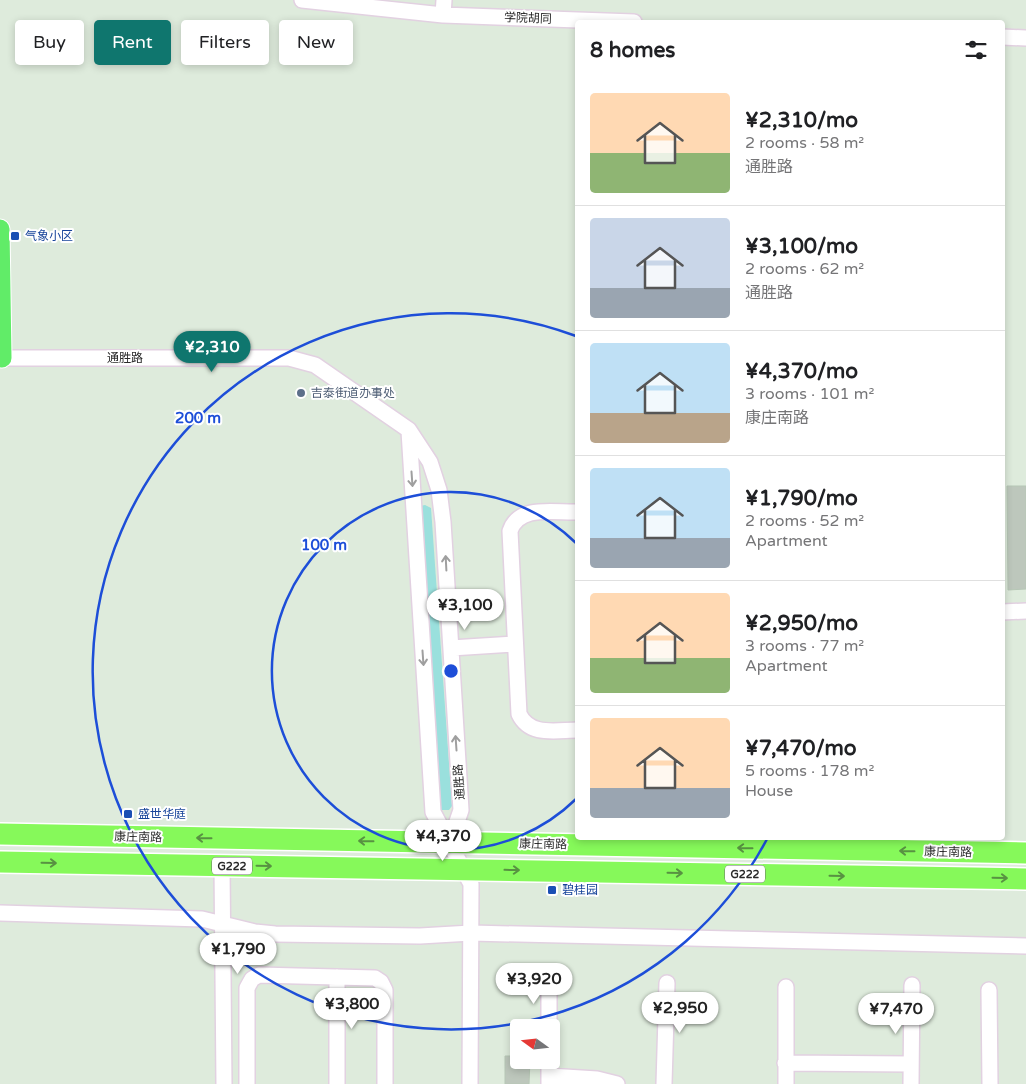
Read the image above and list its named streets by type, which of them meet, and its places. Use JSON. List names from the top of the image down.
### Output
{
  "streets": {
    "highway": ["康庄南路", "G222"],
    "street": ["学院胡同", "通胜路"]
  },
  "crossings": [
    ["通胜路", "康庄南路"]
  ],
  "places": {
    "transit": ["气象小区", "盛世华庭", "碧桂园"],
    "other": ["吉泰街道办事处"]
  },
  "north": "left",
  "page": {
    "chip": [
      "Buy",
      "Rent",
      "Filters",
      "New"
    ],
    "heading": "8 homes",
    "list": [
      {
        "name": "¥2,310/mo",
        "note": "2 rooms · 58 m² · 通胜路"
      },
      {
        "name": "¥3,100/mo",
        "note": "2 rooms · 62 m² · 通胜路"
      },
      {
        "name": "¥4,370/mo",
        "note": "3 rooms · 101 m² · 康庄南路"
      },
      {
        "name": "¥1,790/mo",
        "note": "2 rooms · 52 m² · Apartment"
      },
      {
        "name": "¥2,950/mo",
        "note": "3 rooms · 77 m² · Apartment"
      },
      {
        "name": "¥7,470/mo",
        "note": "5 rooms · 178 m² · House"
      }
    ],
    "price": [
      "¥2,310",
      "¥3,100",
      "¥4,370",
      "¥1,790",
      "¥3,920",
      "¥3,800",
      "¥2,950",
      "¥7,470"
    ]
  },
  "rings": ["200 m", "100 m"]
}
